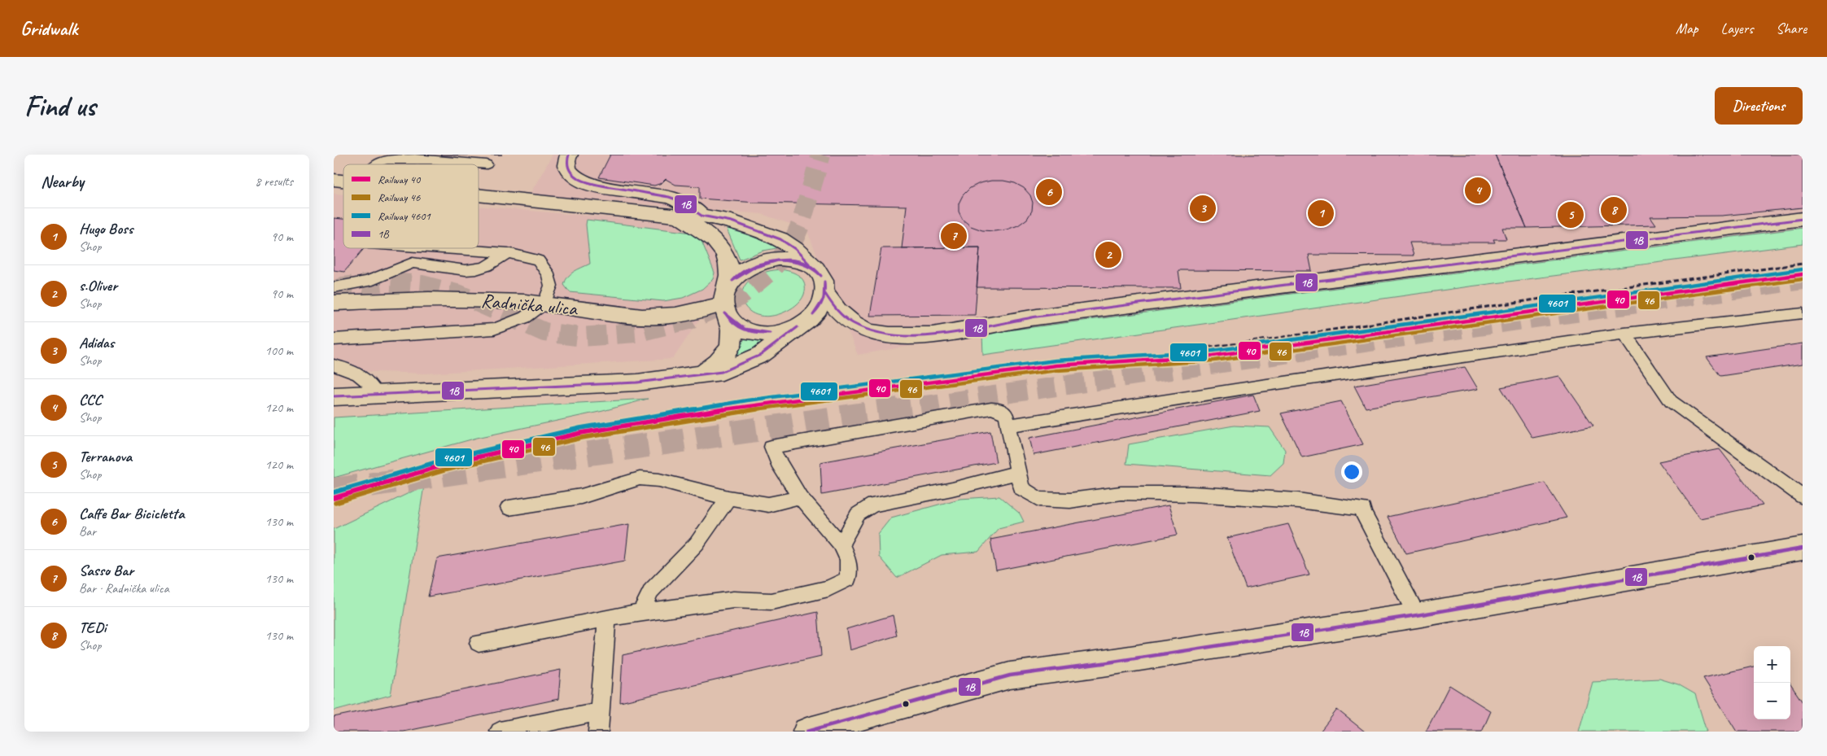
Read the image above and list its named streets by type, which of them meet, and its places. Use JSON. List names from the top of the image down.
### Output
{
  "streets": {
    "street": ["Radnička ulica"]
  },
  "lines": [
    "transit line 1B",
    "rail line 4601",
    "rail line 40",
    "rail line 46"
  ],
  "legend": [
    "Railway 40",
    "Railway 46",
    "Railway 4601",
    "1B"
  ],
  "page": {
    "header": "Gridwalk",
    "nav": ["Map", "Layers", "Share"],
    "buttons": "Directions",
    "title": "Find us",
    "heading": ["Nearby", "8 results"],
    "pins": [
      "4",
      "6",
      "3",
      "8",
      "1",
      "5",
      "7",
      "2"
    ],
    "list": [
      {
        "mark": "1",
        "name": "Hugo Boss",
        "note": "Shop",
        "value": "90 m"
      },
      {
        "mark": "2",
        "name": "s.Oliver",
        "note": "Shop",
        "value": "90 m"
      },
      {
        "mark": "3",
        "name": "Adidas",
        "note": "Shop",
        "value": "100 m"
      },
      {
        "mark": "4",
        "name": "CCC",
        "note": "Shop",
        "value": "120 m"
      },
      {
        "mark": "5",
        "name": "Terranova",
        "note": "Shop",
        "value": "120 m"
      },
      {
        "mark": "6",
        "name": "Caffe Bar Bicicletta",
        "note": "Bar",
        "value": "130 m"
      },
      {
        "mark": "7",
        "name": "Sasso Bar",
        "note": "Bar · Radnička ulica",
        "value": "130 m"
      },
      {
        "mark": "8",
        "name": "TEDi",
        "note": "Shop",
        "value": "130 m"
      }
    ],
    "map_buttons": ["+", "−"]
  }
}
